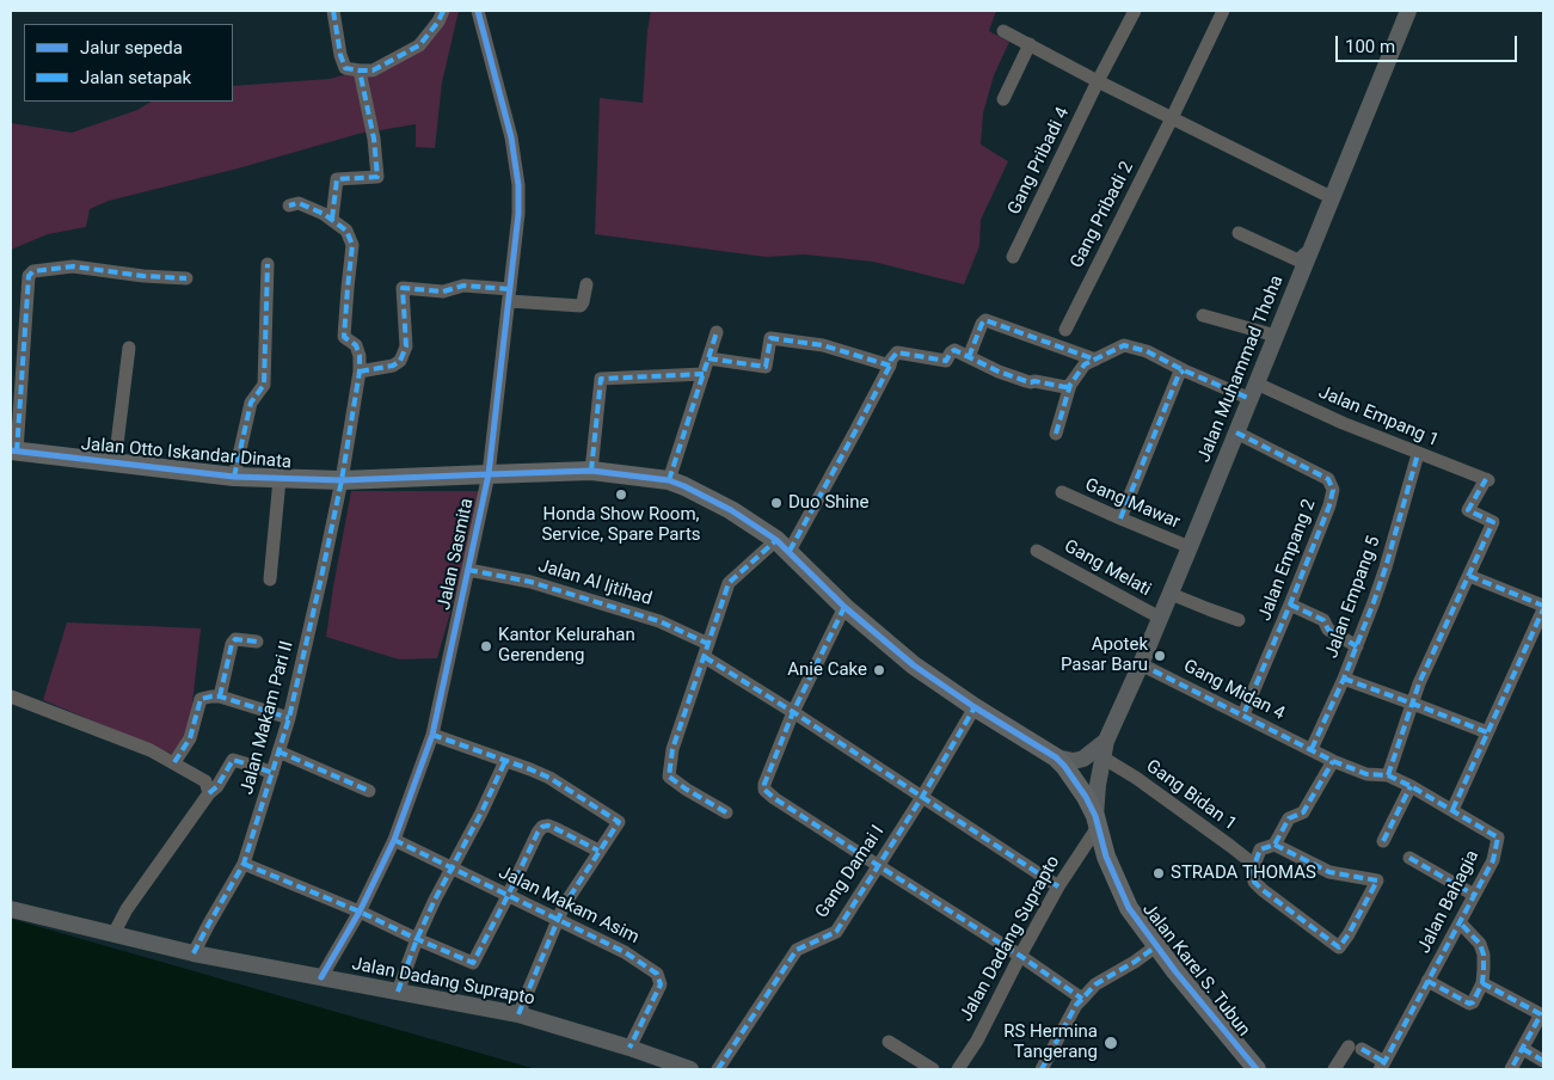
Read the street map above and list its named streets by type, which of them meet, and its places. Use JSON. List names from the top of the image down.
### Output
{
  "streets": {
    "highway": ["Jalan Otto Iskandar Dinata", "Jalan Karel S. Tubun"],
    "main road": ["Jalan Muhammad Thoha", "Jalan Dadang Suprapto"],
    "street": [
      "Gang Pribadi 4",
      "Gang Pribadi 2",
      "Jalan Empang 1",
      "Gang Mawar",
      "Jalan Sasmita",
      "Jalan Empang 2",
      "Gang Melati",
      "Jalan Al Ijtihad",
      "Jalan Empang 5",
      "Gang Midan 4",
      "Jalan Makam Pari II",
      "Gang Bidan 1",
      "Gang Damai I",
      "Jalan Bahagia",
      "Jalan Makam Asim"
    ]
  },
  "crossings": [
    ["Jalan Muhammad Thoha", "Jalan Empang 1"],
    ["Jalan Muhammad Thoha", "Jalan Otto Iskandar Dinata"],
    ["Jalan Muhammad Thoha", "Gang Mawar"],
    ["Jalan Muhammad Thoha", "Jalan Empang 2"],
    ["Jalan Muhammad Thoha", "Gang Melati"],
    ["Jalan Muhammad Thoha", "Gang Midan 4"],
    ["Jalan Muhammad Thoha", "Gang Bidan 1"],
    ["Jalan Muhammad Thoha", "Jalan Dadang Suprapto"],
    ["Jalan Muhammad Thoha", "Jalan Karel S. Tubun"],
    ["Jalan Empang 1", "Jalan Empang 5"],
    ["Jalan Otto Iskandar Dinata", "Jalan Sasmita"],
    ["Jalan Otto Iskandar Dinata", "Jalan Makam Pari II"],
    ["Jalan Otto Iskandar Dinata", "Gang Damai I"],
    ["Jalan Otto Iskandar Dinata", "Jalan Dadang Suprapto"],
    ["Jalan Otto Iskandar Dinata", "Jalan Karel S. Tubun"],
    ["Jalan Sasmita", "Jalan Al Ijtihad"],
    ["Jalan Sasmita", "Jalan Makam Asim"],
    ["Jalan Sasmita", "Jalan Dadang Suprapto"],
    ["Jalan Empang 2", "Gang Midan 4"],
    ["Jalan Al Ijtihad", "Gang Damai I"],
    ["Jalan Al Ijtihad", "Jalan Dadang Suprapto"],
    ["Jalan Empang 5", "Gang Midan 4"],
    ["Jalan Empang 5", "Jalan Bahagia"],
    ["Gang Midan 4", "Jalan Bahagia"],
    ["Jalan Makam Pari II", "Jalan Dadang Suprapto"],
    ["Jalan Makam Asim", "Jalan Dadang Suprapto"],
    ["Jalan Dadang Suprapto", "Jalan Karel S. Tubun"]
  ],
  "places": [
    "Honda Show Room, Service, Spare Parts",
    "Duo Shine",
    "Kantor Kelurahan Gerendeng",
    "Apotek Pasar Baru",
    "Anie Cake",
    "STRADA THOMAS",
    "RS Hermina Tangerang"
  ],
  "legend": ["Jalur sepeda", "Jalan setapak"],
  "scale_bar": "100 m"
}
